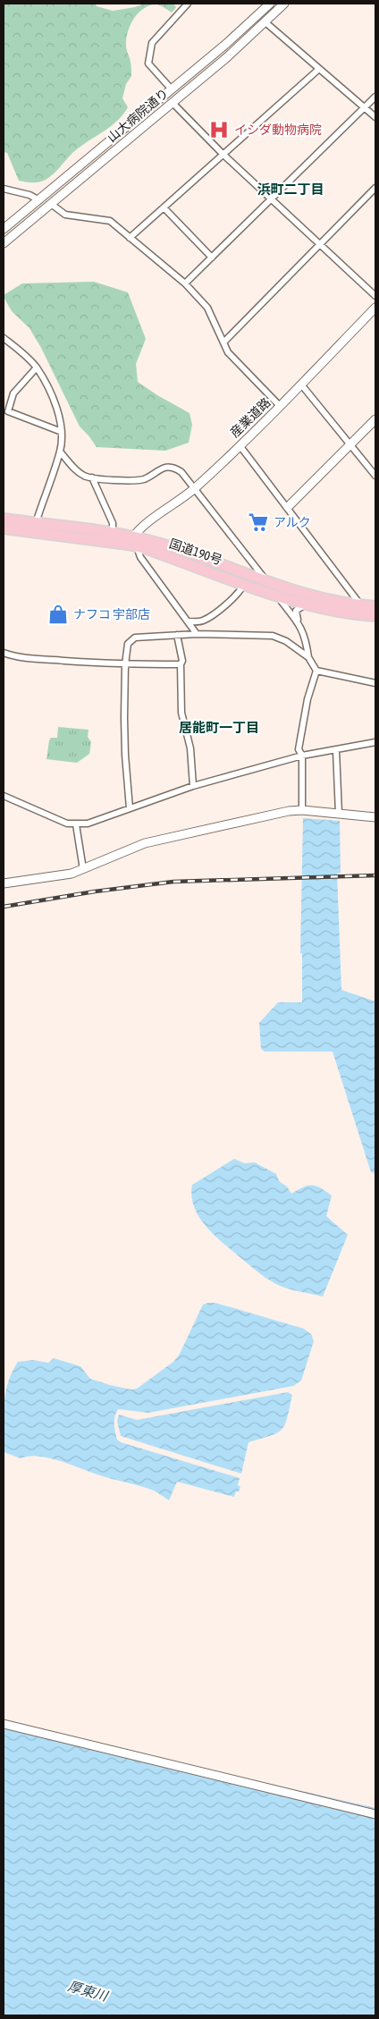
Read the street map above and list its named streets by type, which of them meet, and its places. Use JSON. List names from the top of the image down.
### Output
{
  "streets": {
    "highway": ["国道190号"],
    "street": ["山大病院通り", "産業道路"]
  },
  "crossings": [
    ["産業道路", "国道190号"]
  ],
  "districts": ["浜町二丁目", "居能町一丁目"],
  "water": ["厚東川"],
  "places": {
    "hospital": ["イシダ動物病院"],
    "supermarket": ["アルク"],
    "shop": ["ナフコ 宇部店"]
  }
}
